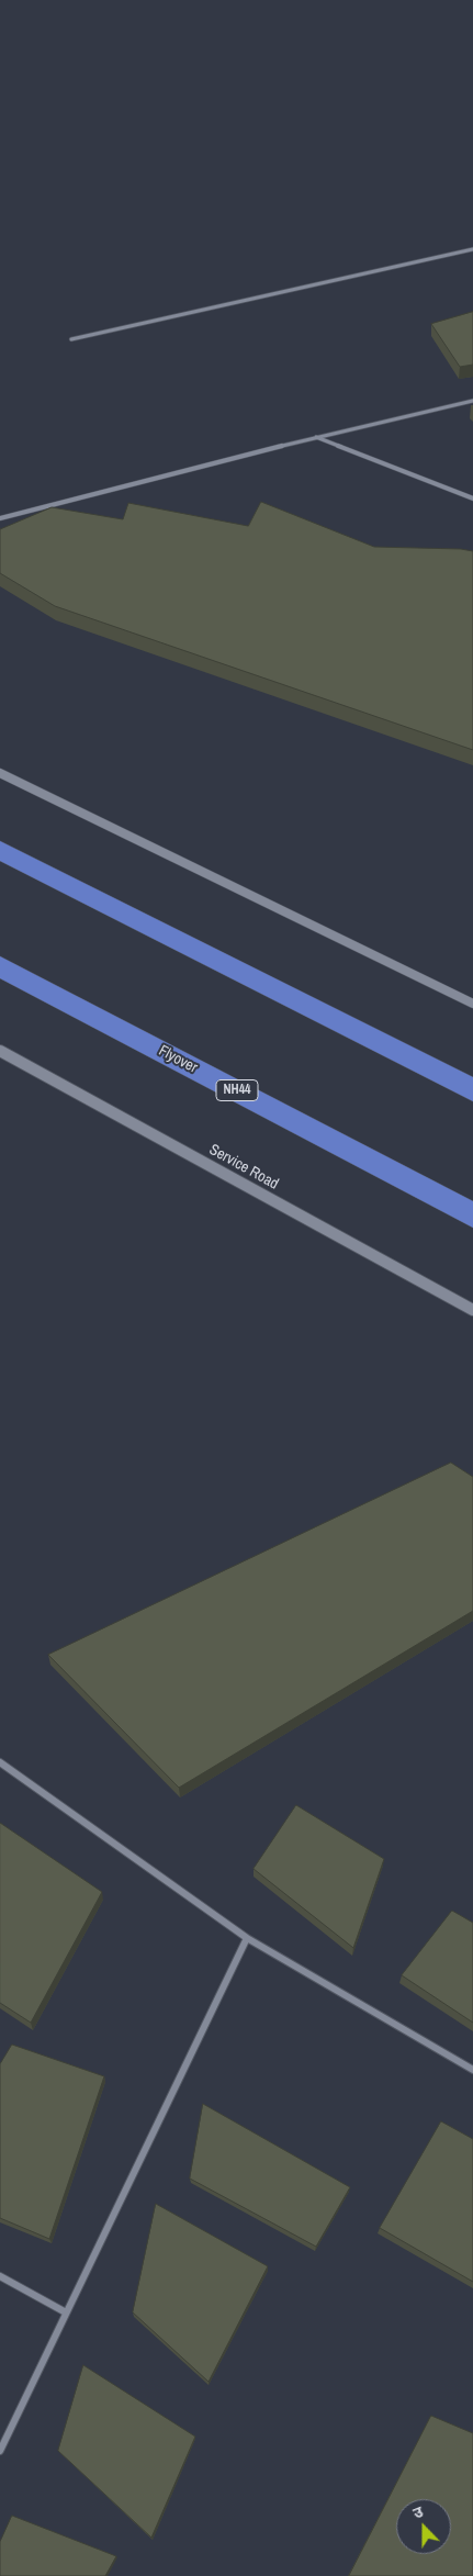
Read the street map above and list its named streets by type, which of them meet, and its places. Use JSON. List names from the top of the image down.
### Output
{
  "streets": {
    "highway": ["Flyover", "NH44"],
    "street": ["Service Road"]
  },
  "north": "top"
}
